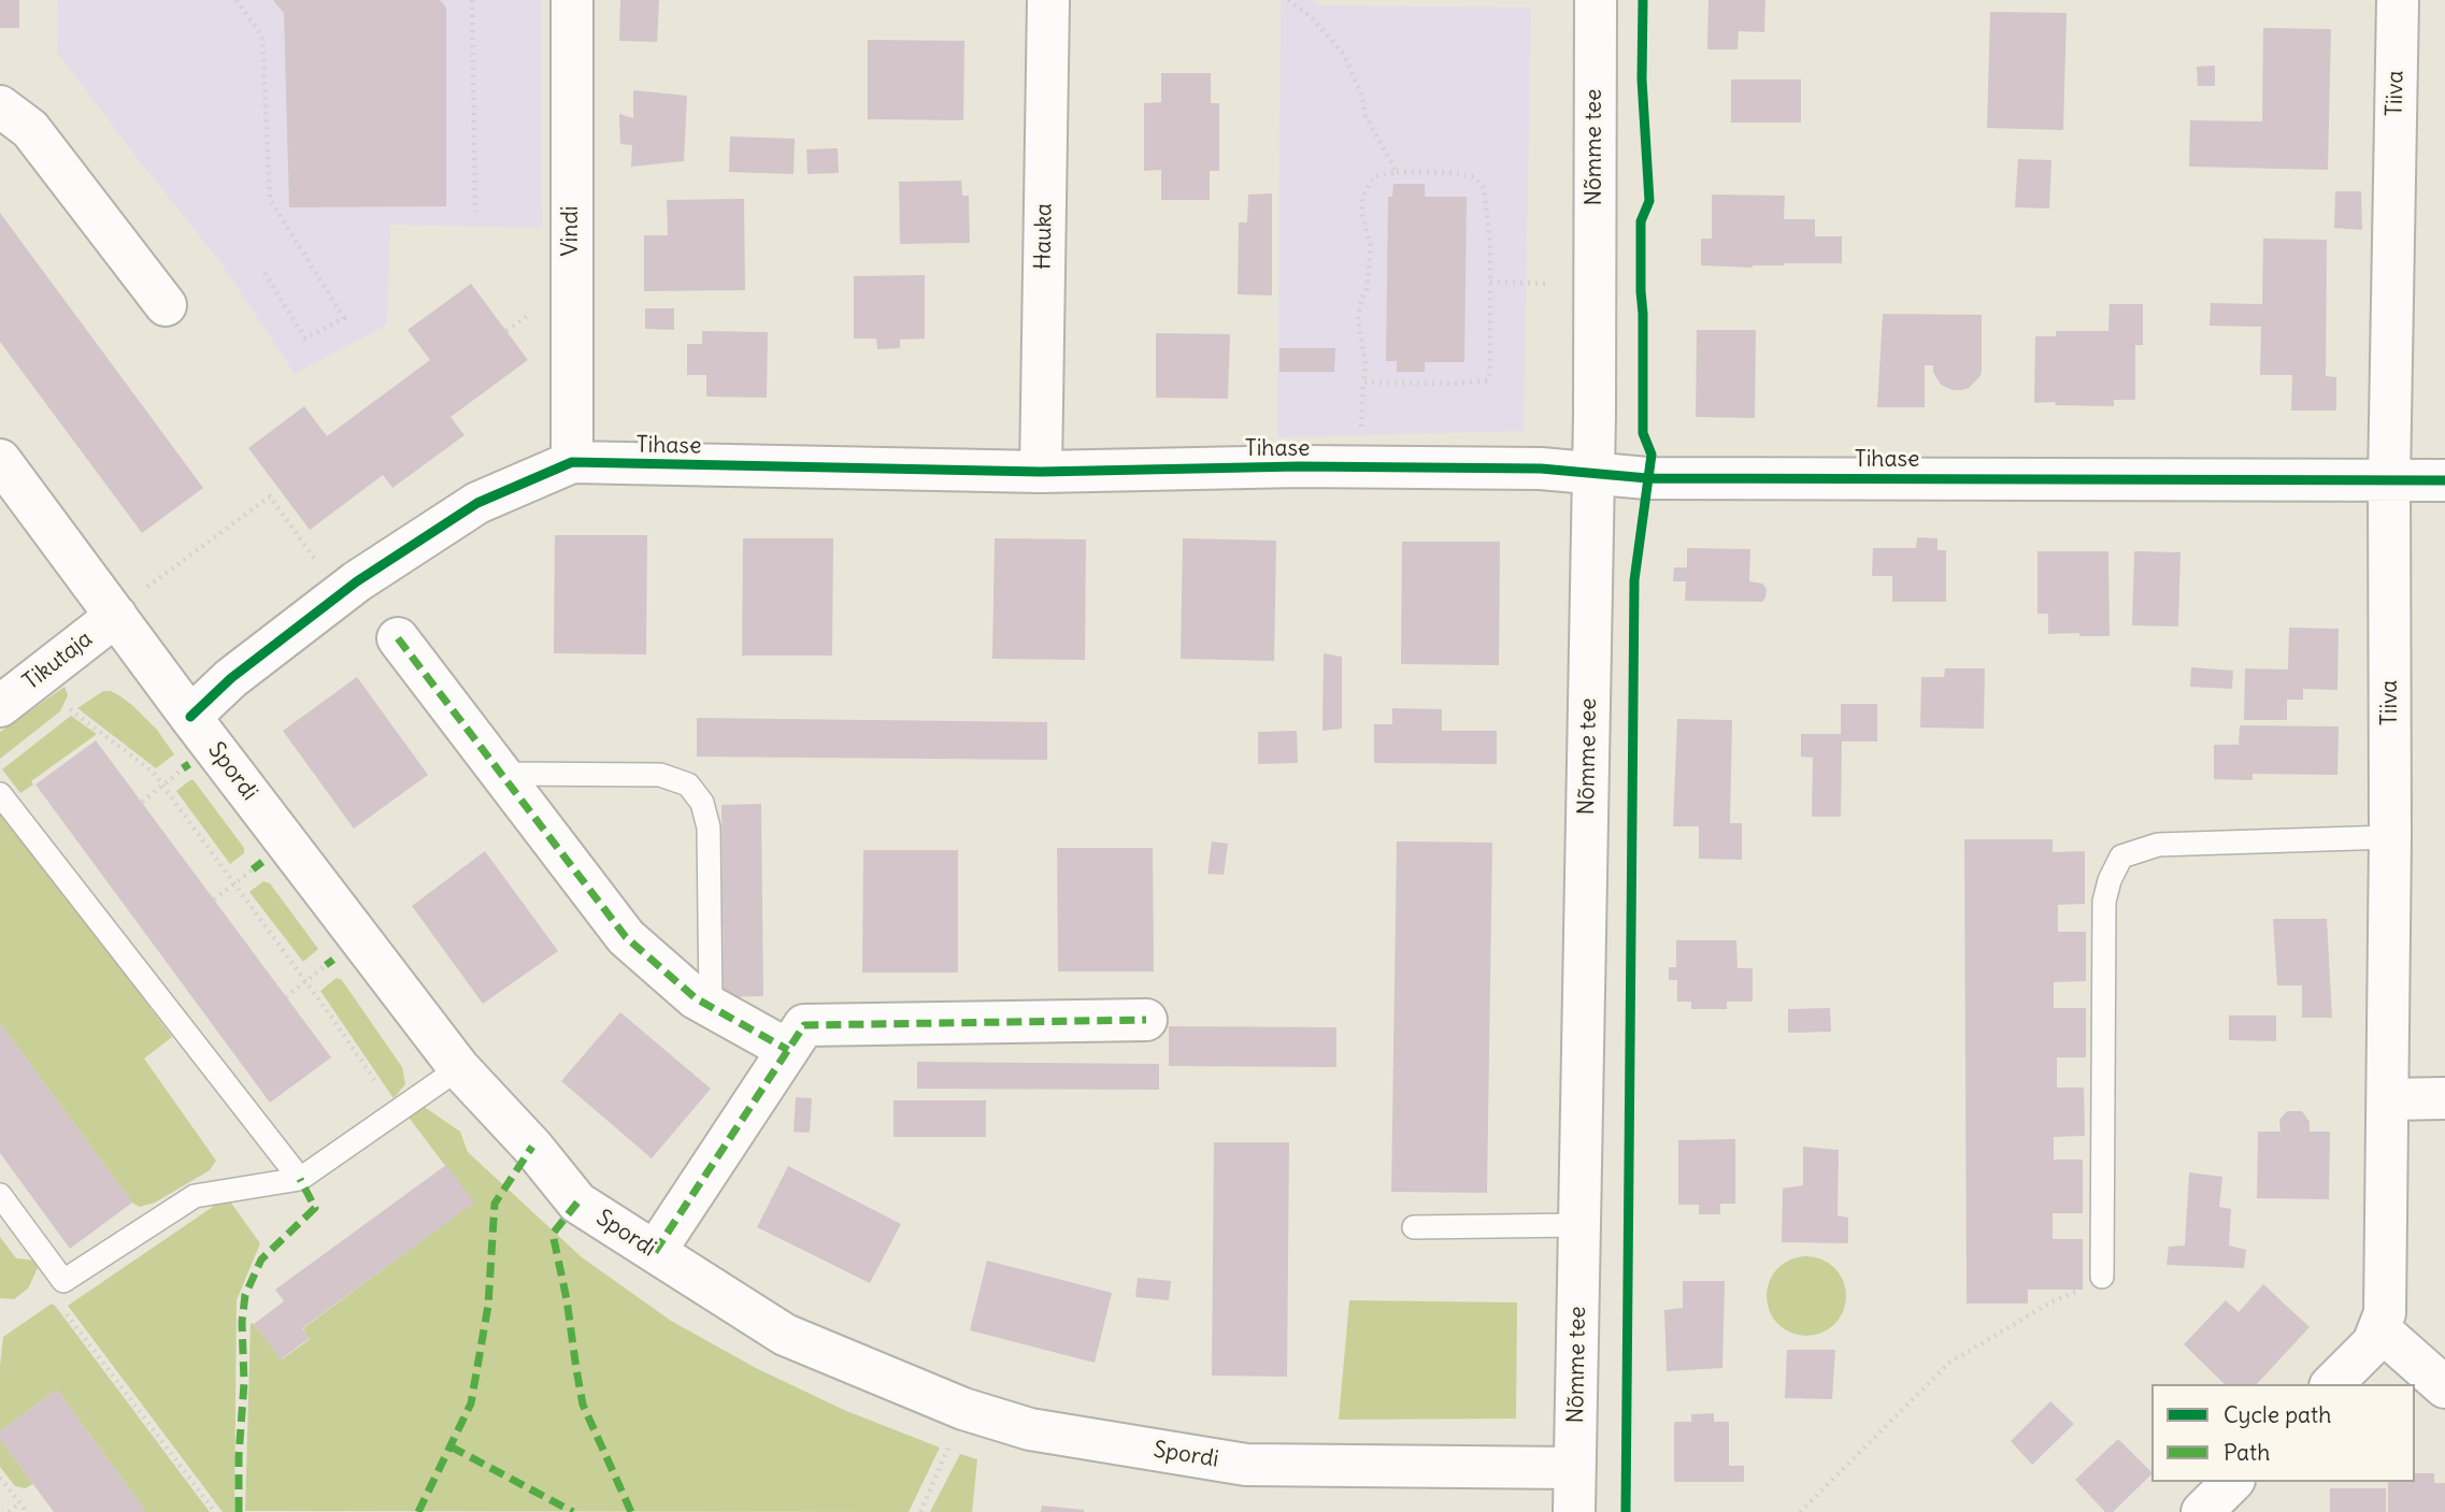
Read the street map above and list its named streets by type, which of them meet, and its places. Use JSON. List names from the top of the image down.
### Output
{
  "streets": {
    "street": [
      "Tiiva",
      "Nõmme tee",
      "Vindi",
      "Hauka",
      "Tihase",
      "Tikutaja",
      "Spordi"
    ]
  },
  "crossings": [
    ["Tiiva", "Tihase"],
    ["Nõmme tee", "Tihase"],
    ["Nõmme tee", "Spordi"],
    ["Vindi", "Tihase"],
    ["Hauka", "Tihase"],
    ["Tihase", "Spordi"],
    ["Tikutaja", "Spordi"]
  ],
  "legend": ["Cycle path", "Path"]
}
